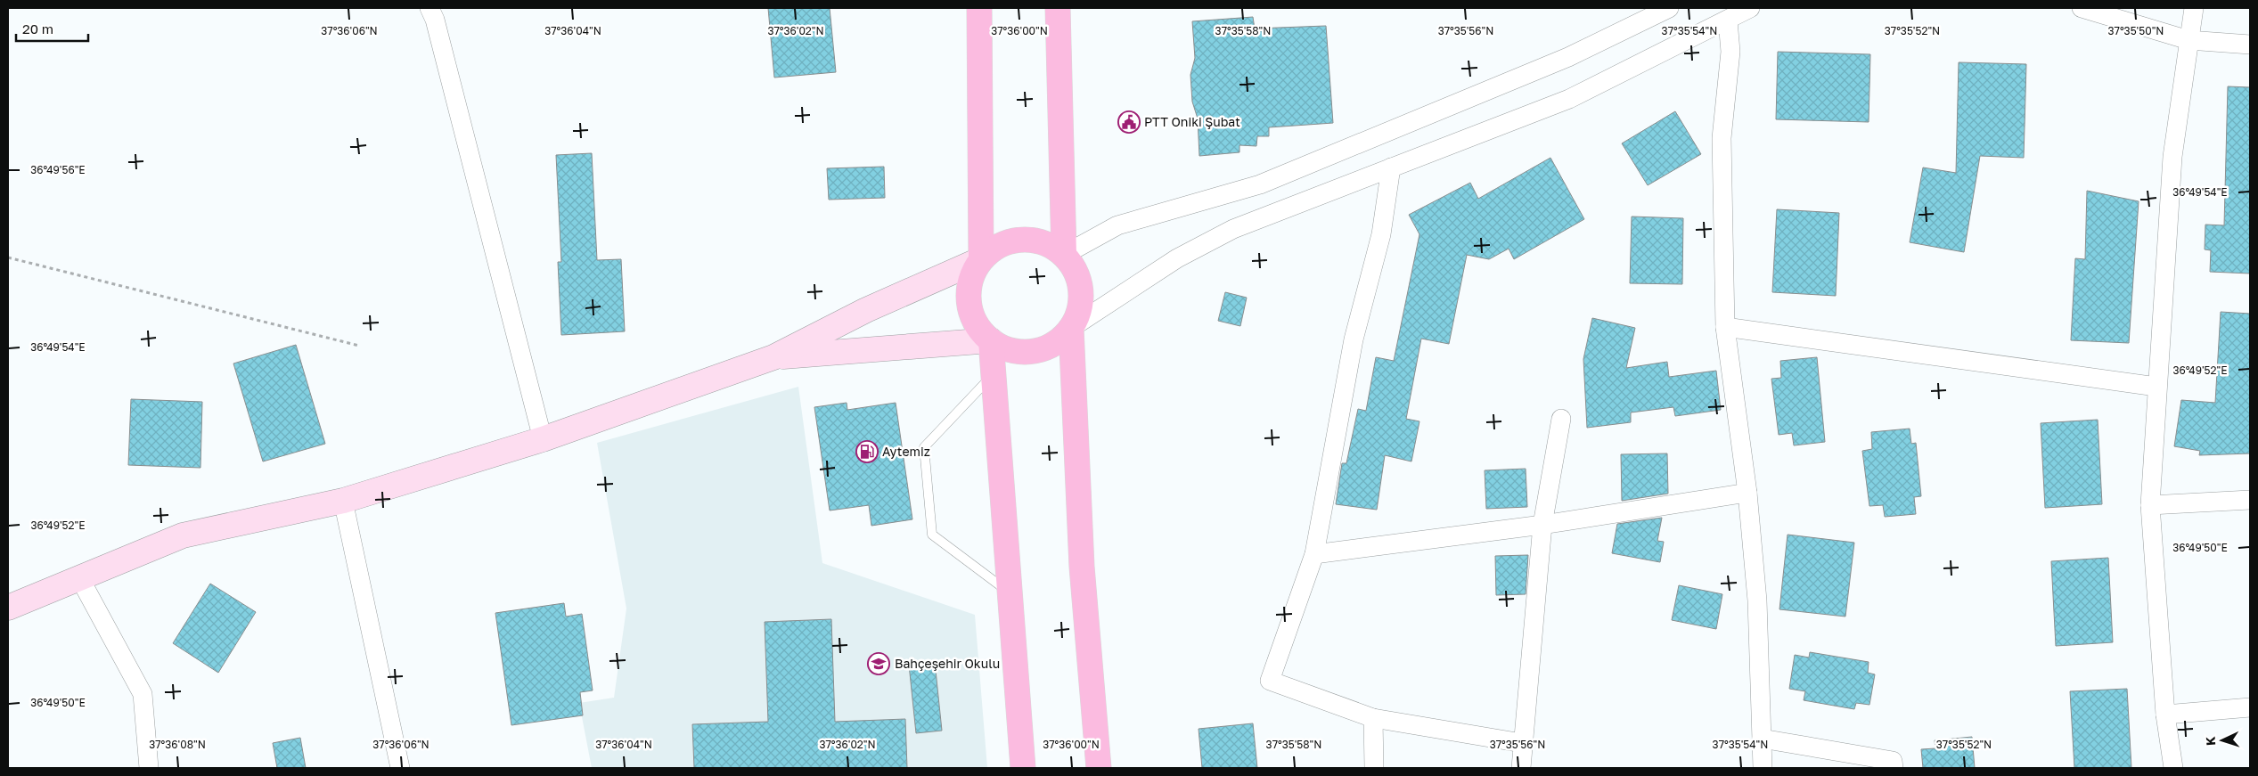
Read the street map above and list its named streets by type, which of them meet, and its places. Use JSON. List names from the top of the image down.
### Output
{
  "places": {
    "public building": ["PTT Oniki Şubat"],
    "fuel station": ["Aytemiz"],
    "school or university": ["Bahçeşehir Okulu"]
  },
  "scale_bar": "20 m",
  "north": "left",
  "coordinates": [
    "37°36'06\"N",
    "37°36'04\"N",
    "37°36'02\"N",
    "37°36'00\"N",
    "37°35'58\"N",
    "37°35'56\"N",
    "37°35'54\"N",
    "37°35'52\"N",
    "37°35'50\"N",
    "36°49'56\"E",
    "36°49'54\"E",
    "36°49'52\"E",
    "36°49'50\"E",
    "37°36'08\"N"
  ]
}
